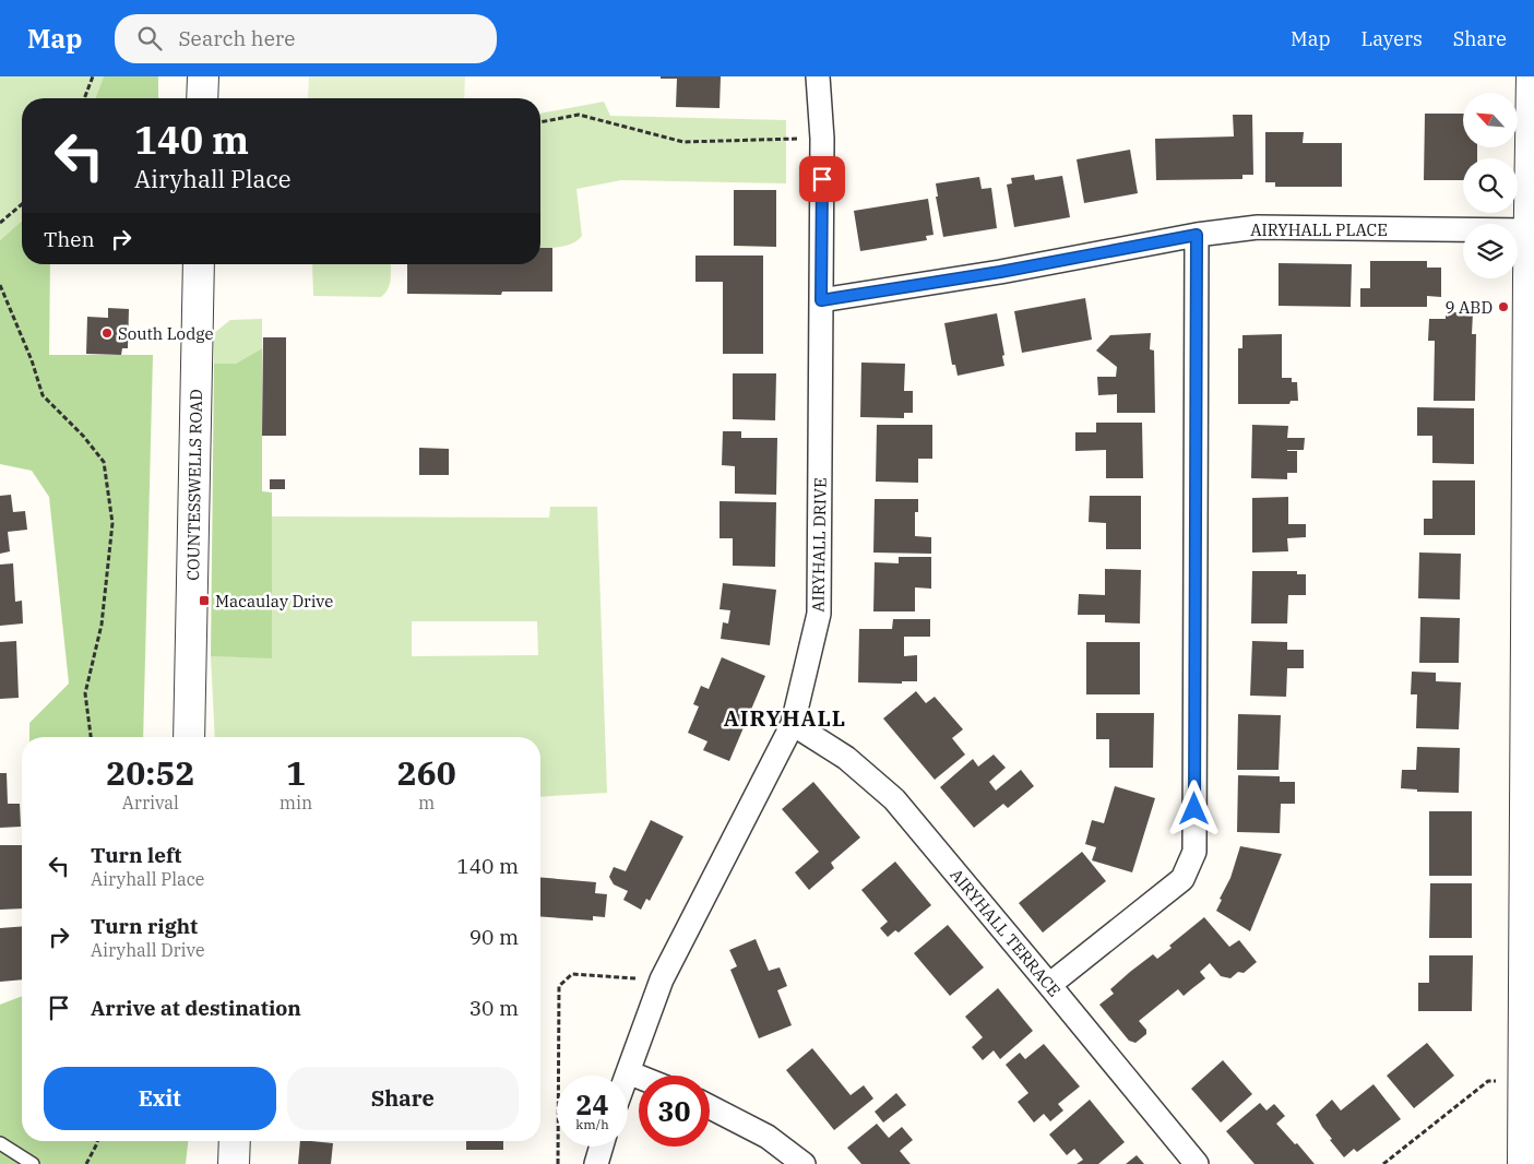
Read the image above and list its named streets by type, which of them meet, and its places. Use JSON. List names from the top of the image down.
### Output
{
  "streets": {
    "street": [
      "AIRYHALL PLACE",
      "COUNTESSWELLS ROAD",
      "AIRYHALL DRIVE",
      "AIRYHALL TERRACE"
    ]
  },
  "crossings": [
    ["AIRYHALL PLACE", "AIRYHALL DRIVE"],
    ["AIRYHALL DRIVE", "AIRYHALL TERRACE"]
  ],
  "districts": ["AIRYHALL"],
  "places": {
    "other": ["9 ABD", "South Lodge"],
    "transit": ["Macaulay Drive"]
  },
  "north": "top left",
  "page": {
    "header": "Map",
    "search": "Search here",
    "nav": ["Map", "Layers", "Share"],
    "turn": ["140 m", "Airyhall Place"],
    "then": "Then",
    "eta": [
      "20:52",
      "Arrival",
      "1",
      "min",
      "260",
      "m"
    ],
    "list": [
      {
        "name": "Turn left",
        "note": "Airyhall Place",
        "value": "140 m"
      },
      {
        "name": "Turn right",
        "note": "Airyhall Drive",
        "value": "90 m"
      },
      {
        "name": "Arrive at destination",
        "value": "30 m"
      }
    ],
    "buttons": ["Exit", "Share"],
    "speed": "24 km/h",
    "limit": "30"
  }
}
